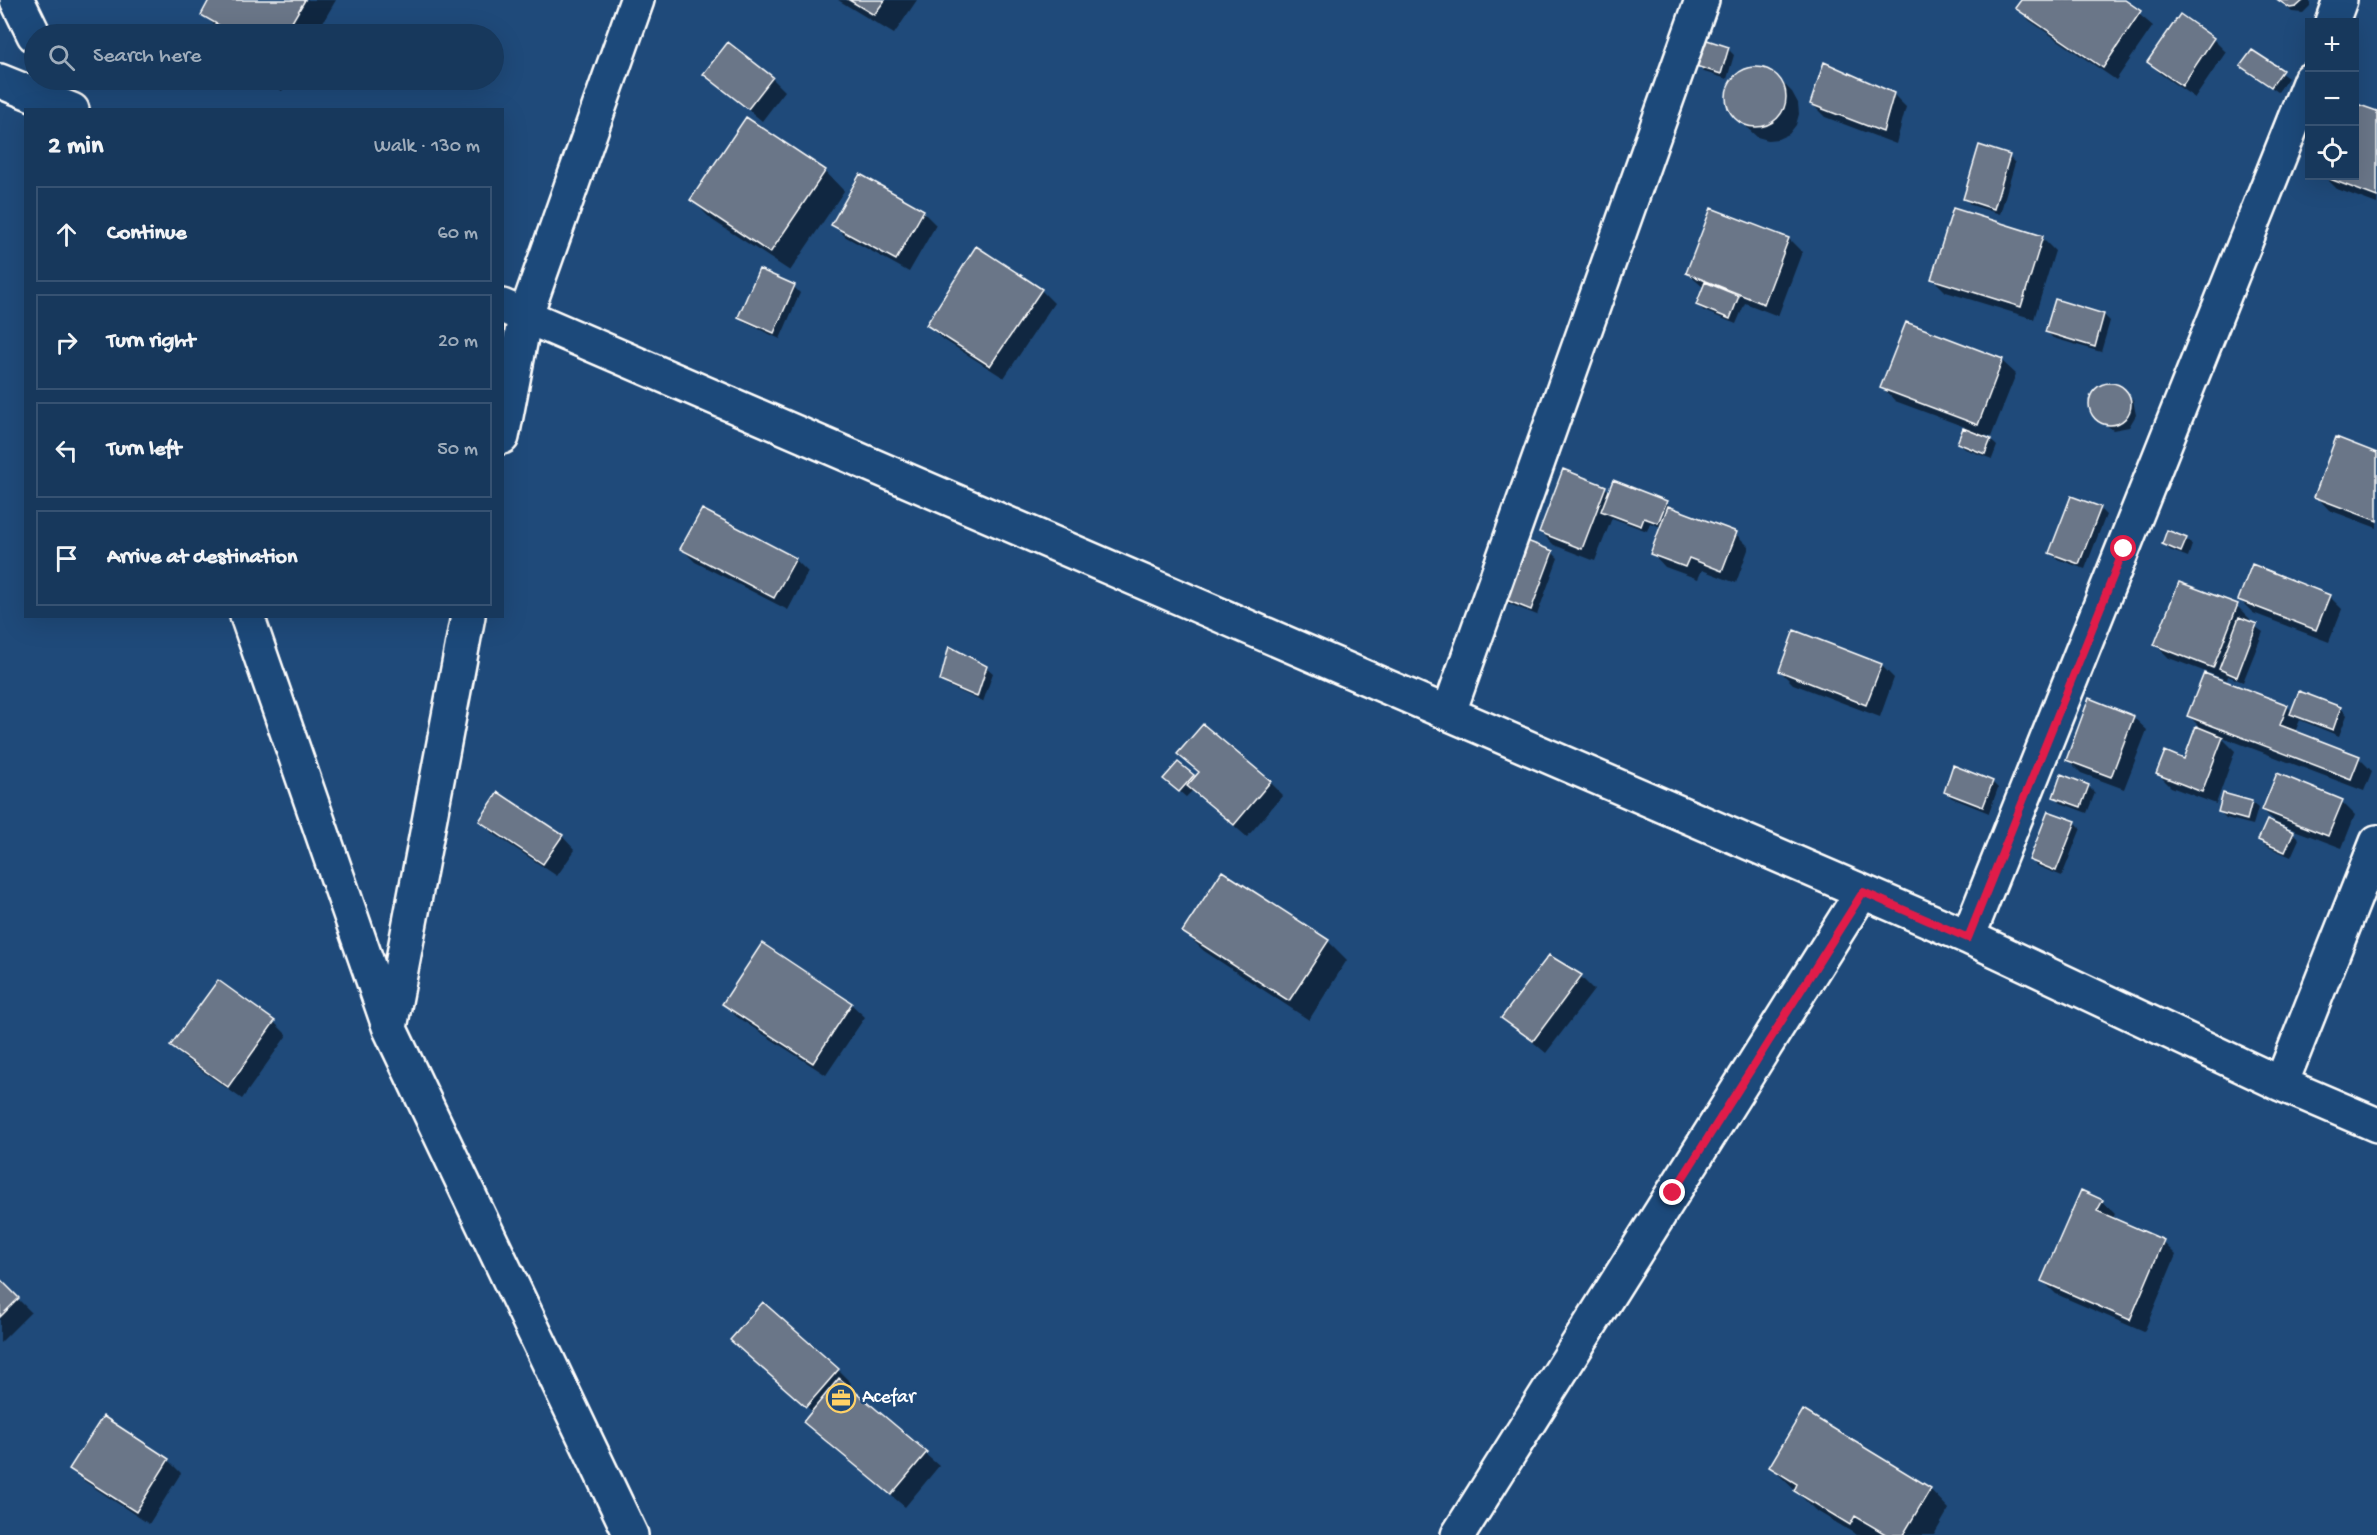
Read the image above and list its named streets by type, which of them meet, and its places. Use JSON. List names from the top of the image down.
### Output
{
  "places": {
    "office": ["Acefar"]
  },
  "page": {
    "map_buttons": ["+", "−"],
    "search": "Search here",
    "heading": ["2 min", "Walk · 130 m"],
    "list": [
      ["Continue", "60 m"],
      ["Turn right", "20 m"],
      ["Turn left", "50 m"],
      "Arrive at destination"
    ]
  }
}
